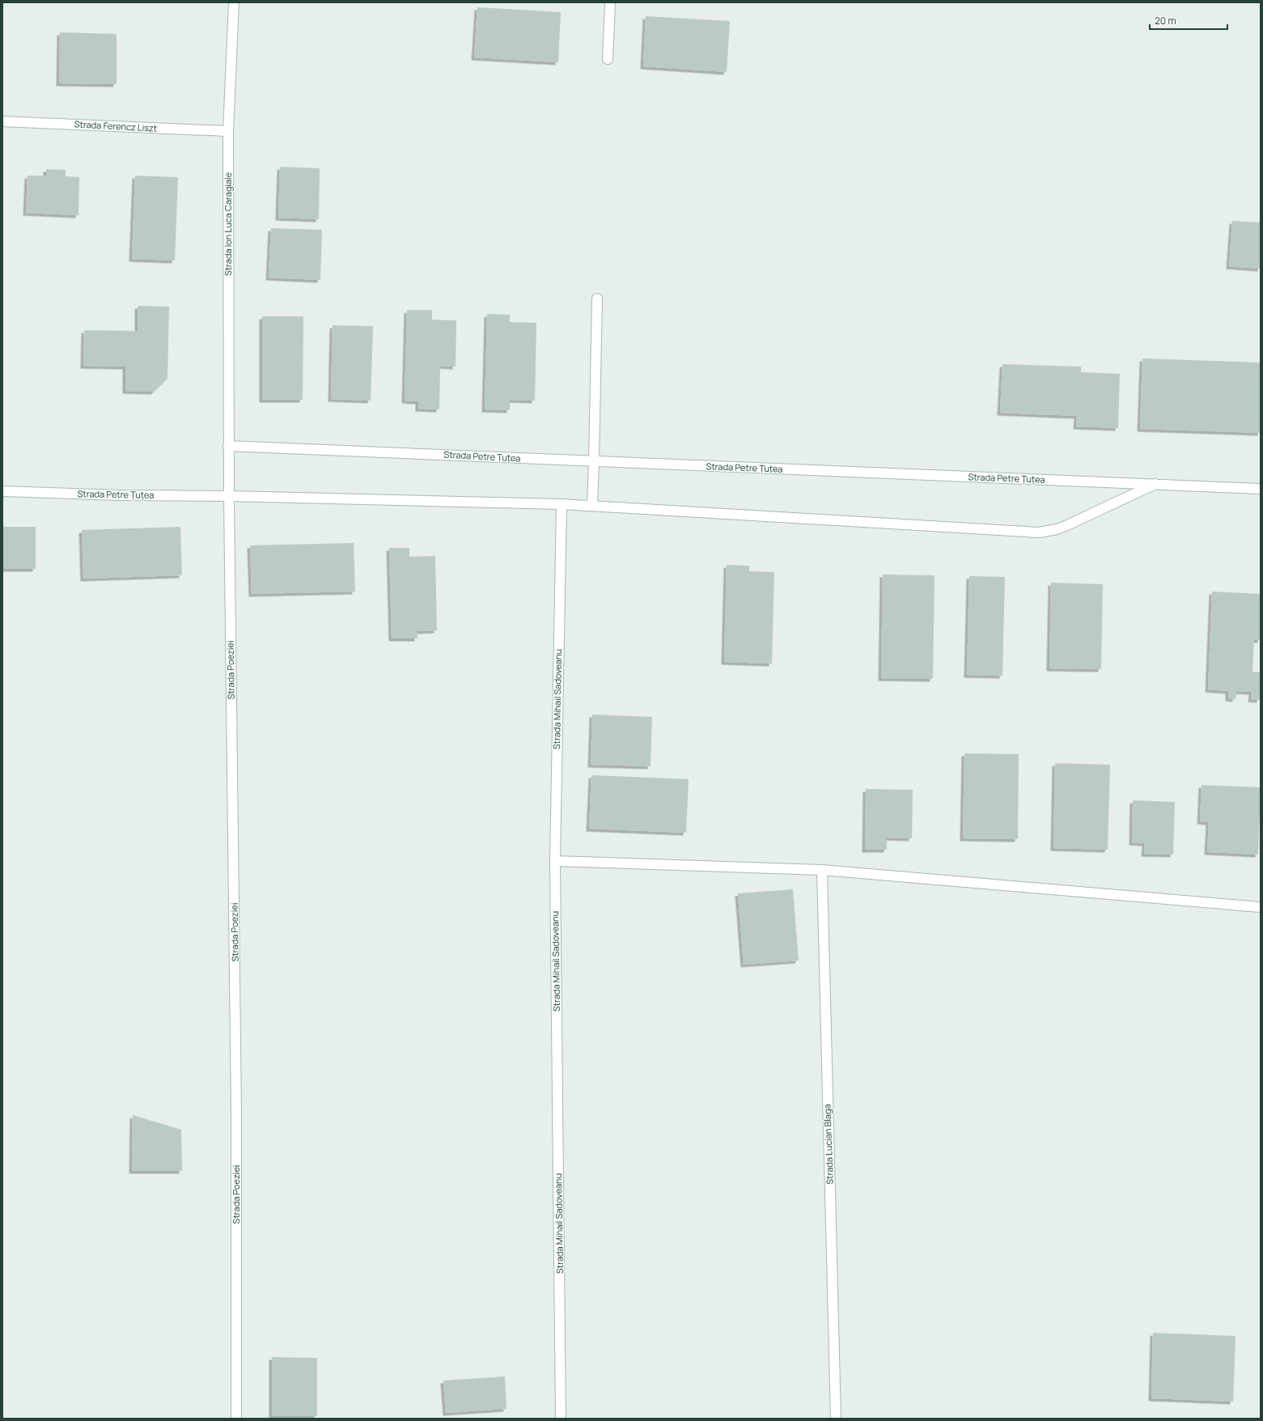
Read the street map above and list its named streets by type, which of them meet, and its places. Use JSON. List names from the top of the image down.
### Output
{
  "streets": {
    "street": [
      "Strada Ferencz Liszt",
      "Strada Ion Luca Caragiale",
      "Strada Petre Țuțea",
      "Strada Poeziei",
      "Strada Mihail Sadoveanu",
      "Strada Lucian Blaga"
    ]
  },
  "crossings": [
    ["Strada Ferencz Liszt", "Strada Ion Luca Caragiale"],
    ["Strada Ion Luca Caragiale", "Strada Petre Țuțea"],
    ["Strada Ion Luca Caragiale", "Strada Poeziei"],
    ["Strada Petre Țuțea", "Strada Poeziei"],
    ["Strada Petre Țuțea", "Strada Mihail Sadoveanu"]
  ],
  "scale_bar": "20 m"
}
